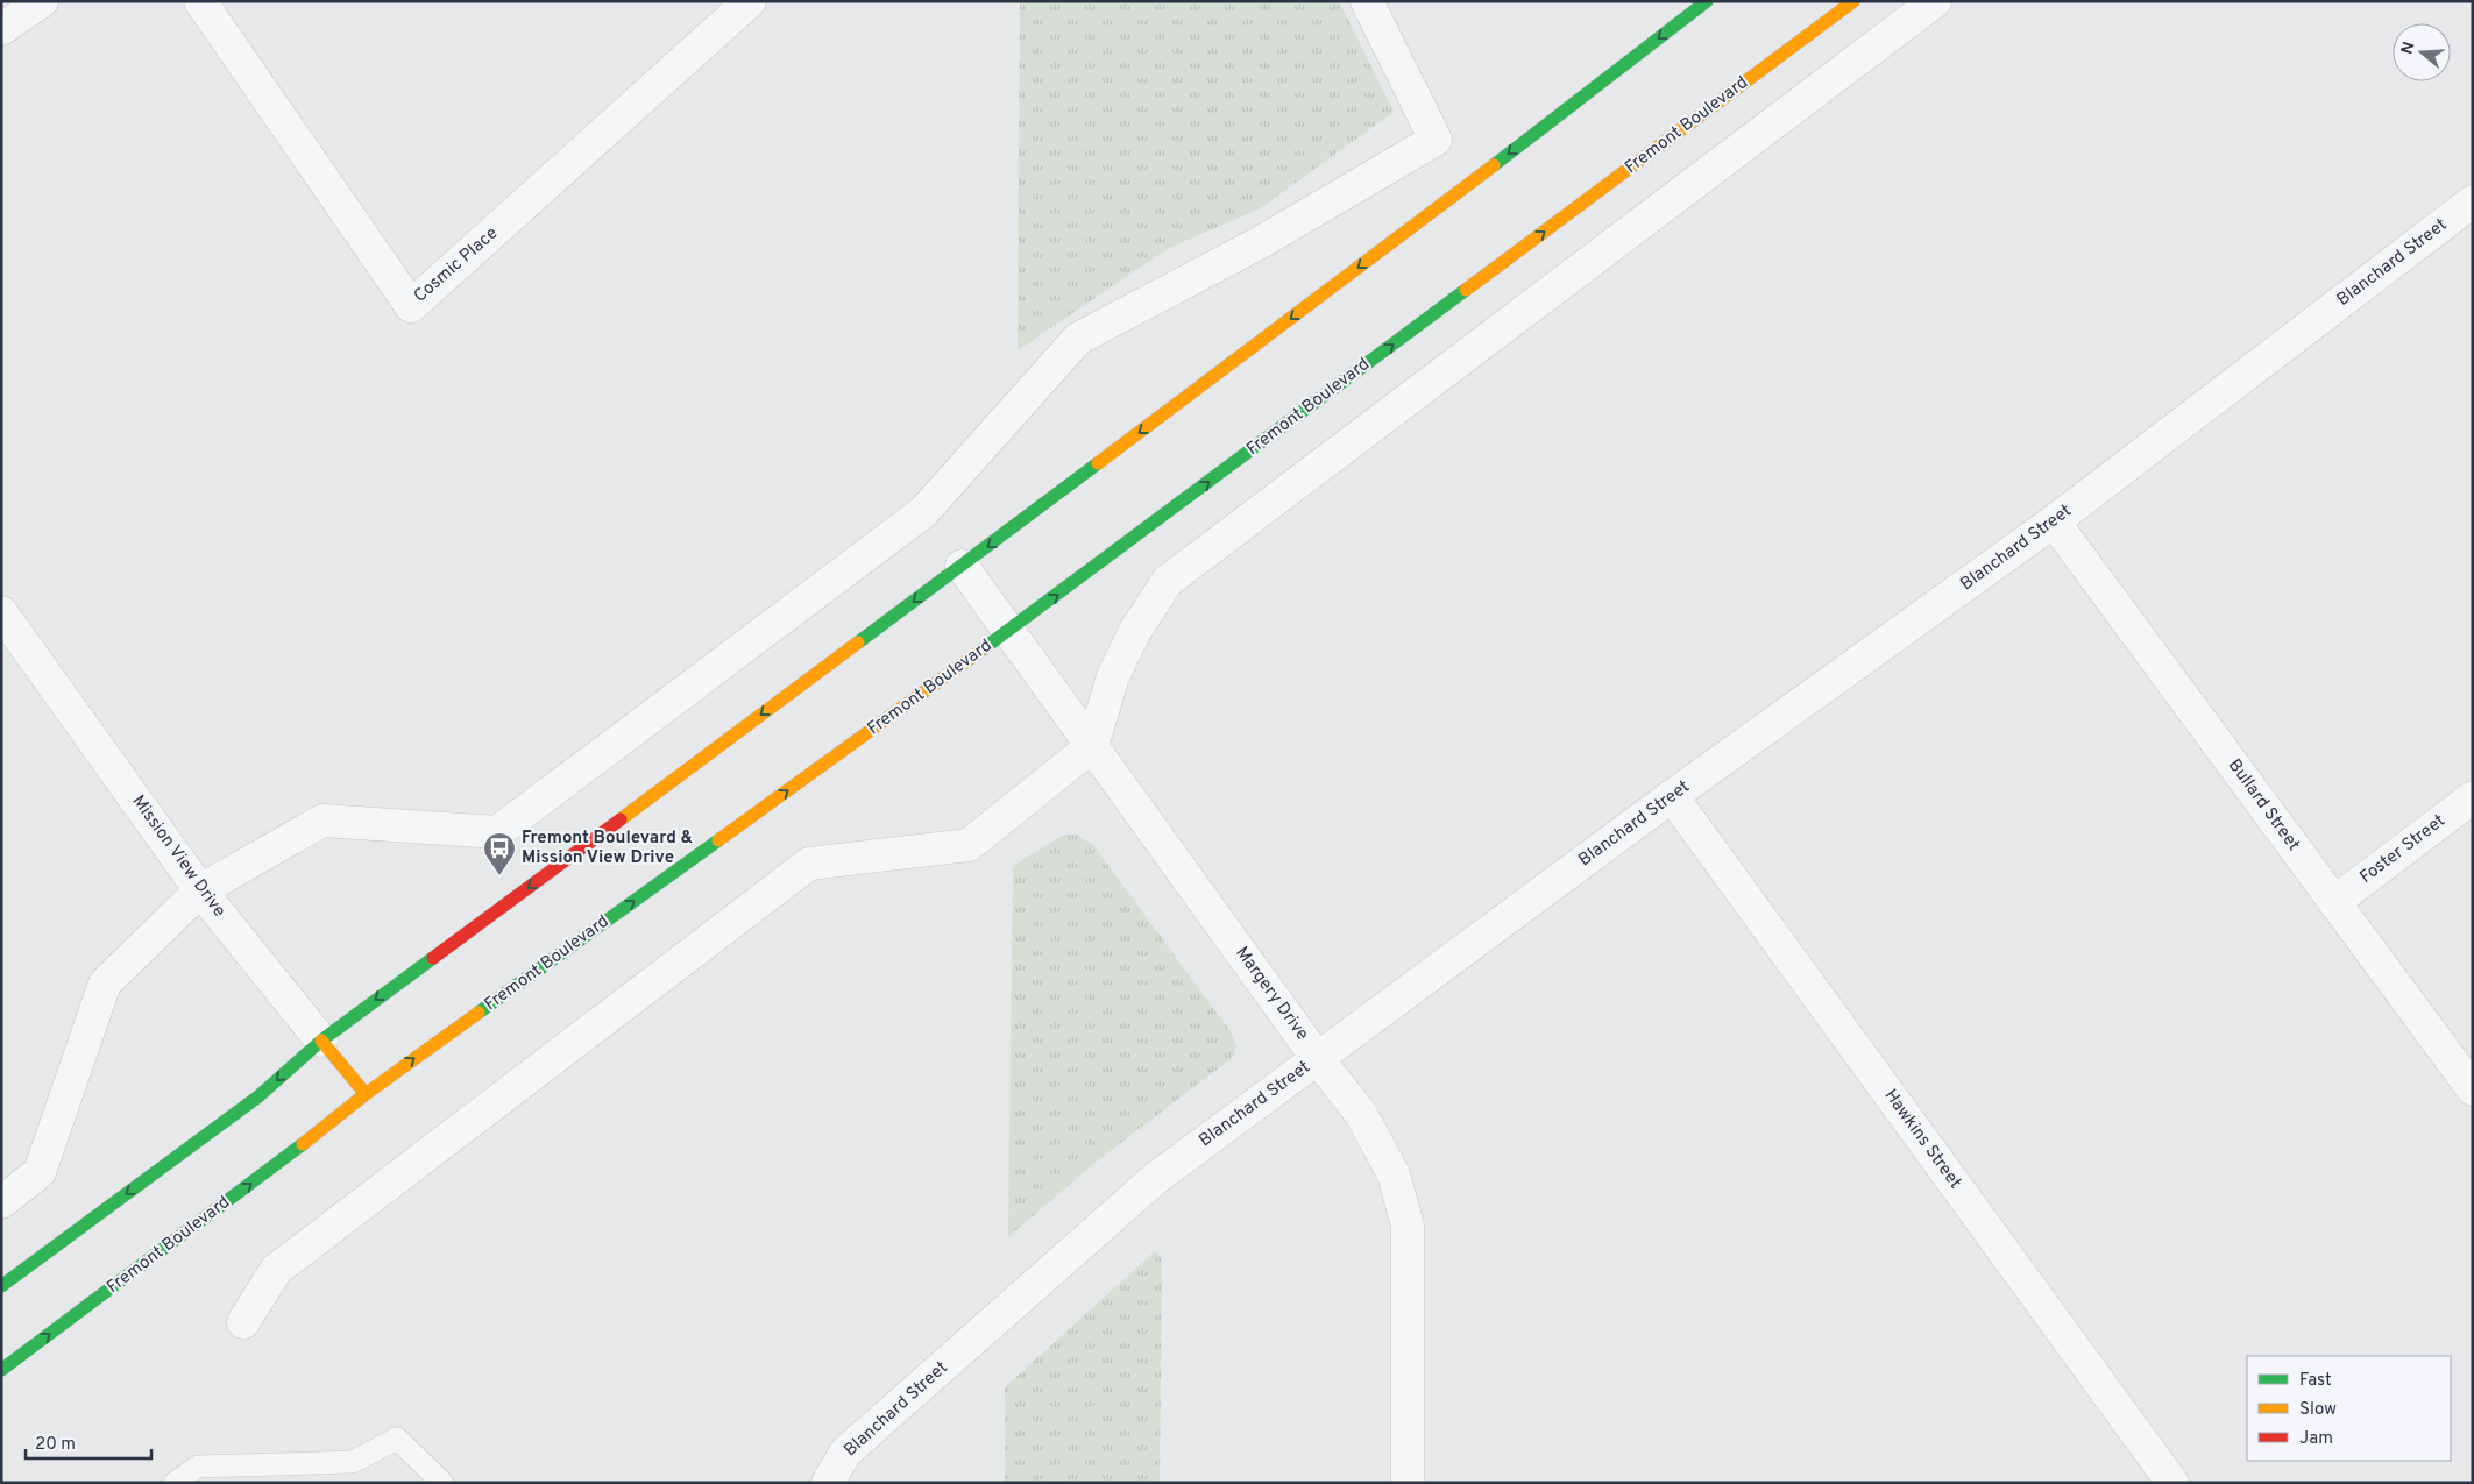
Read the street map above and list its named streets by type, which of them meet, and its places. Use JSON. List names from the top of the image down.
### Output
{
  "streets": {
    "main road": ["Fremont Boulevard", "Mission View Drive"],
    "street": [
      "Blanchard Street",
      "Cosmic Place",
      "Bullard Street",
      "Foster Street",
      "Margery Drive",
      "Hawkins Street"
    ]
  },
  "crossings": [
    ["Fremont Boulevard", "Mission View Drive"],
    ["Fremont Boulevard", "Margery Drive"],
    ["Blanchard Street", "Bullard Street"],
    ["Blanchard Street", "Margery Drive"],
    ["Blanchard Street", "Hawkins Street"],
    ["Bullard Street", "Foster Street"]
  ],
  "places": {
    "bus stop": ["Fremont Boulevard & Mission View Drive"]
  },
  "legend": ["Fast", "Slow", "Jam"],
  "scale_bar": "20 m",
  "north": "left"
}
